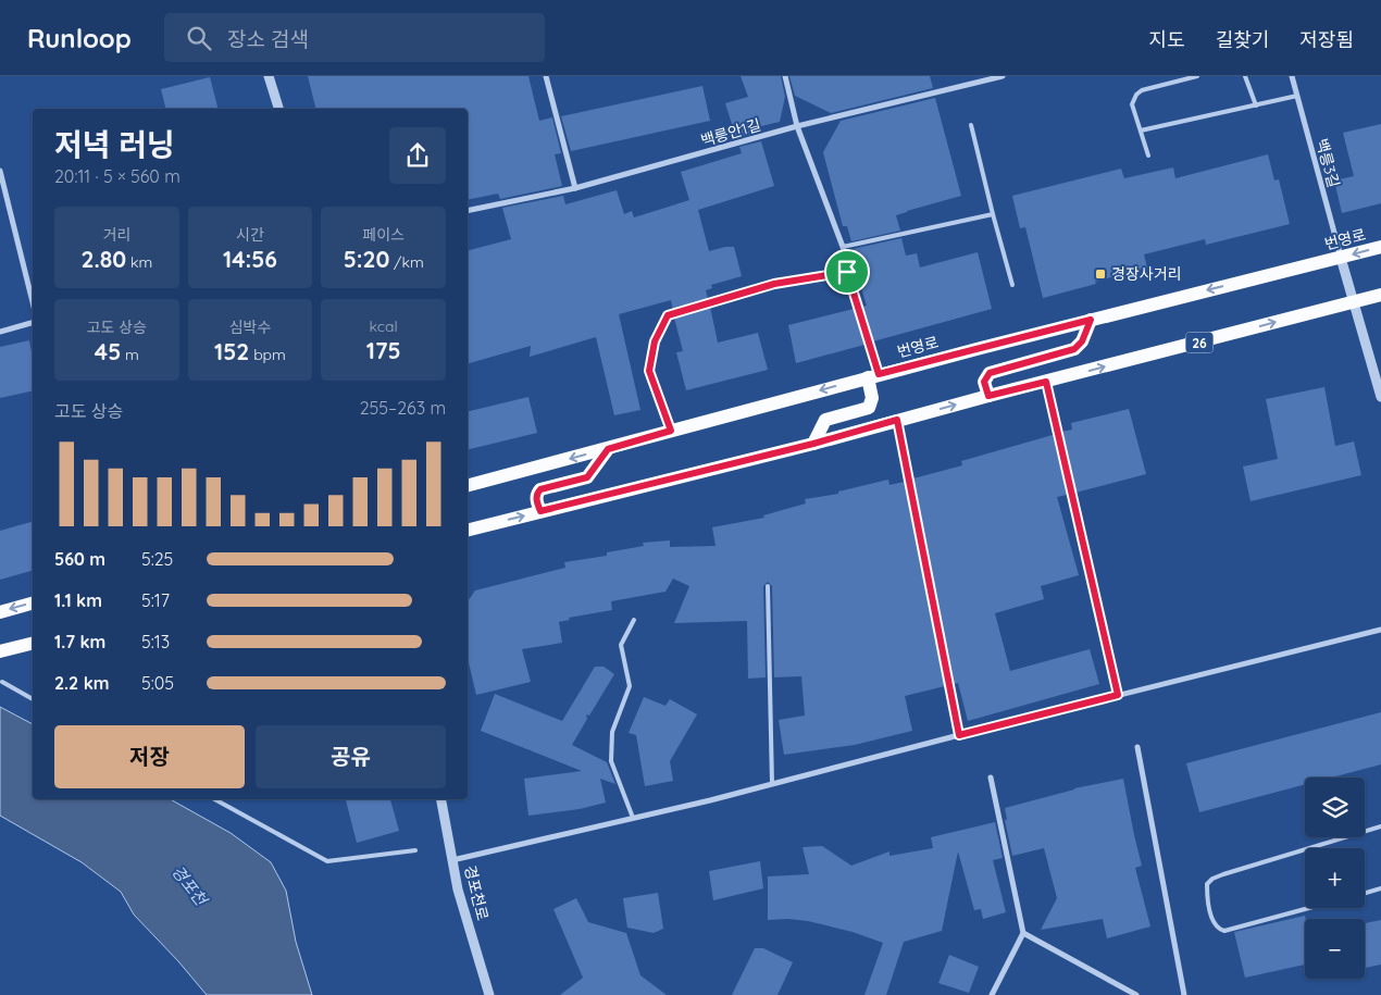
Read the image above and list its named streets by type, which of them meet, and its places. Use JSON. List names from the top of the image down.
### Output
{
  "streets": {
    "main road": ["번영로", "26"],
    "street": ["백릉안1길", "백릉3길", "경포천로"]
  },
  "crossings": [
    ["백릉3길", "번영로"]
  ],
  "water": ["경포천"],
  "places": {
    "transit": ["경장사거리"]
  },
  "page": {
    "header": "Runloop",
    "search": "장소 검색",
    "nav": ["지도", "길찾기", "저장됨"],
    "heading": ["저녁 러닝", "20:11 · 5 × 560 m"],
    "stats": [
      ["거리", "2.80 km"],
      ["시간", "14:56"],
      ["페이스", "5:20 /km"],
      ["고도 상승", "45 m"],
      ["심박수", "152 bpm"],
      ["kcal", "175"]
    ],
    "chart": ["고도 상승", "255–263 m"],
    "list": [
      {
        "name": "560 m",
        "note": "5:25"
      },
      {
        "name": "1.1 km",
        "note": "5:17"
      },
      {
        "name": "1.7 km",
        "note": "5:13"
      },
      {
        "name": "2.2 km",
        "note": "5:05"
      }
    ],
    "buttons": ["저장", "공유"],
    "map_buttons": ["+", "−"]
  }
}
